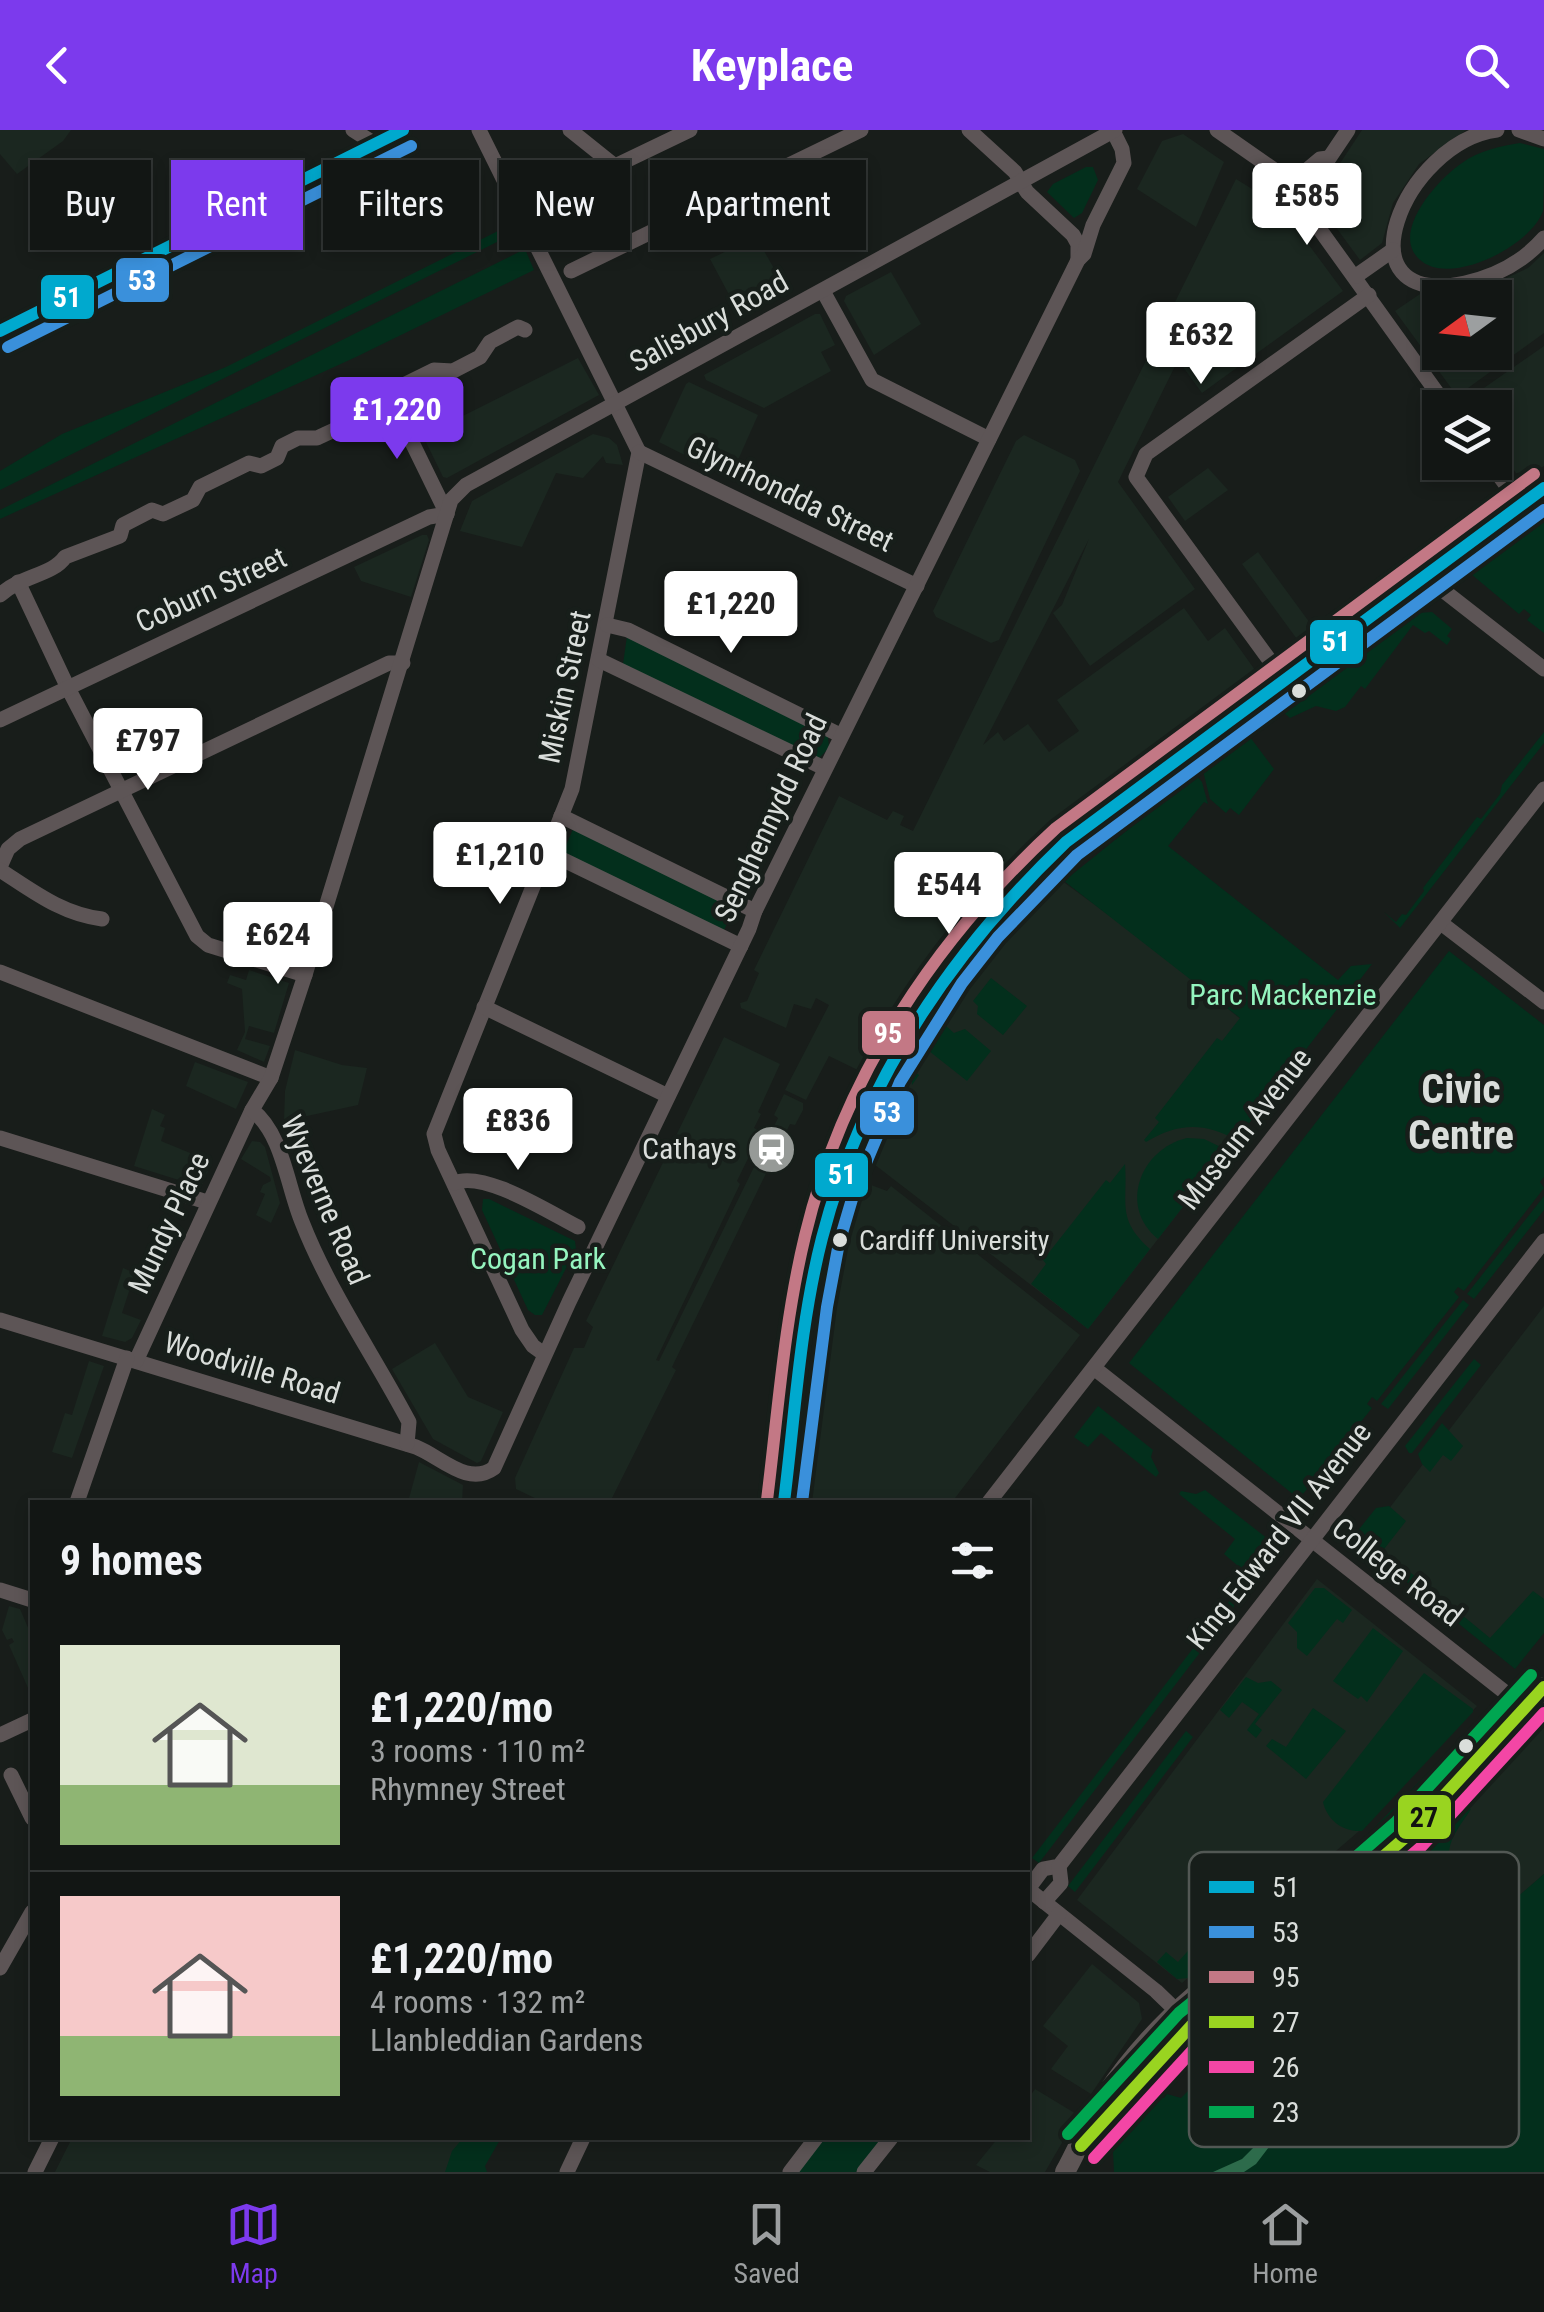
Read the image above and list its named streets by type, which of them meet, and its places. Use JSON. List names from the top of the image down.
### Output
{
  "streets": {
    "street": [
      "Salisbury Road",
      "Glynrhondda Street",
      "Coburn Street",
      "Miskin Street",
      "Senghennydd Road",
      "Museum Avenue",
      "Wyeverne Road",
      "Mundy Place",
      "Woodville Road",
      "King Edward VII Avenue",
      "College Road"
    ]
  },
  "crossings": [
    ["Salisbury Road", "Coburn Street"],
    ["Salisbury Road", "Senghennydd Road"],
    ["Salisbury Road", "Wyeverne Road"],
    ["Glynrhondda Street", "Miskin Street"],
    ["Glynrhondda Street", "Senghennydd Road"],
    ["Coburn Street", "Wyeverne Road"],
    ["Miskin Street", "Senghennydd Road"],
    ["Senghennydd Road", "Woodville Road"],
    ["Museum Avenue", "College Road"],
    ["Wyeverne Road", "Mundy Place"],
    ["Wyeverne Road", "Woodville Road"],
    ["Mundy Place", "Woodville Road"],
    ["King Edward VII Avenue", "College Road"]
  ],
  "districts": ["Civic Centre"],
  "parks": ["Parc Mackenzie", "Cogan Park"],
  "places": {
    "station": ["Cathays"],
    "other": ["Cardiff University"]
  },
  "lines": [
    "transit line 51",
    "transit line 53",
    "transit line 95",
    "transit line 23",
    "transit line 27",
    "transit line 26"
  ],
  "legend": [
    "51",
    "53",
    "95",
    "27",
    "26",
    "23"
  ],
  "north": "left",
  "page": {
    "header": "Keyplace",
    "chip": [
      "Buy",
      "Rent",
      "Filters",
      "New",
      "Apartment"
    ],
    "price": [
      "£585",
      "£632",
      "£1,220",
      "£1,220",
      "£797",
      "£1,210",
      "£544",
      "£624",
      "£836"
    ],
    "heading": "9 homes",
    "list": [
      {
        "name": "£1,220/mo",
        "note": "3 rooms · 110 m² · Rhymney Street"
      },
      {
        "name": "£1,220/mo",
        "note": "4 rooms · 132 m² · Llanbleddian Gardens"
      }
    ],
    "tabs": ["Map", "Saved", "Home"]
  }
}
